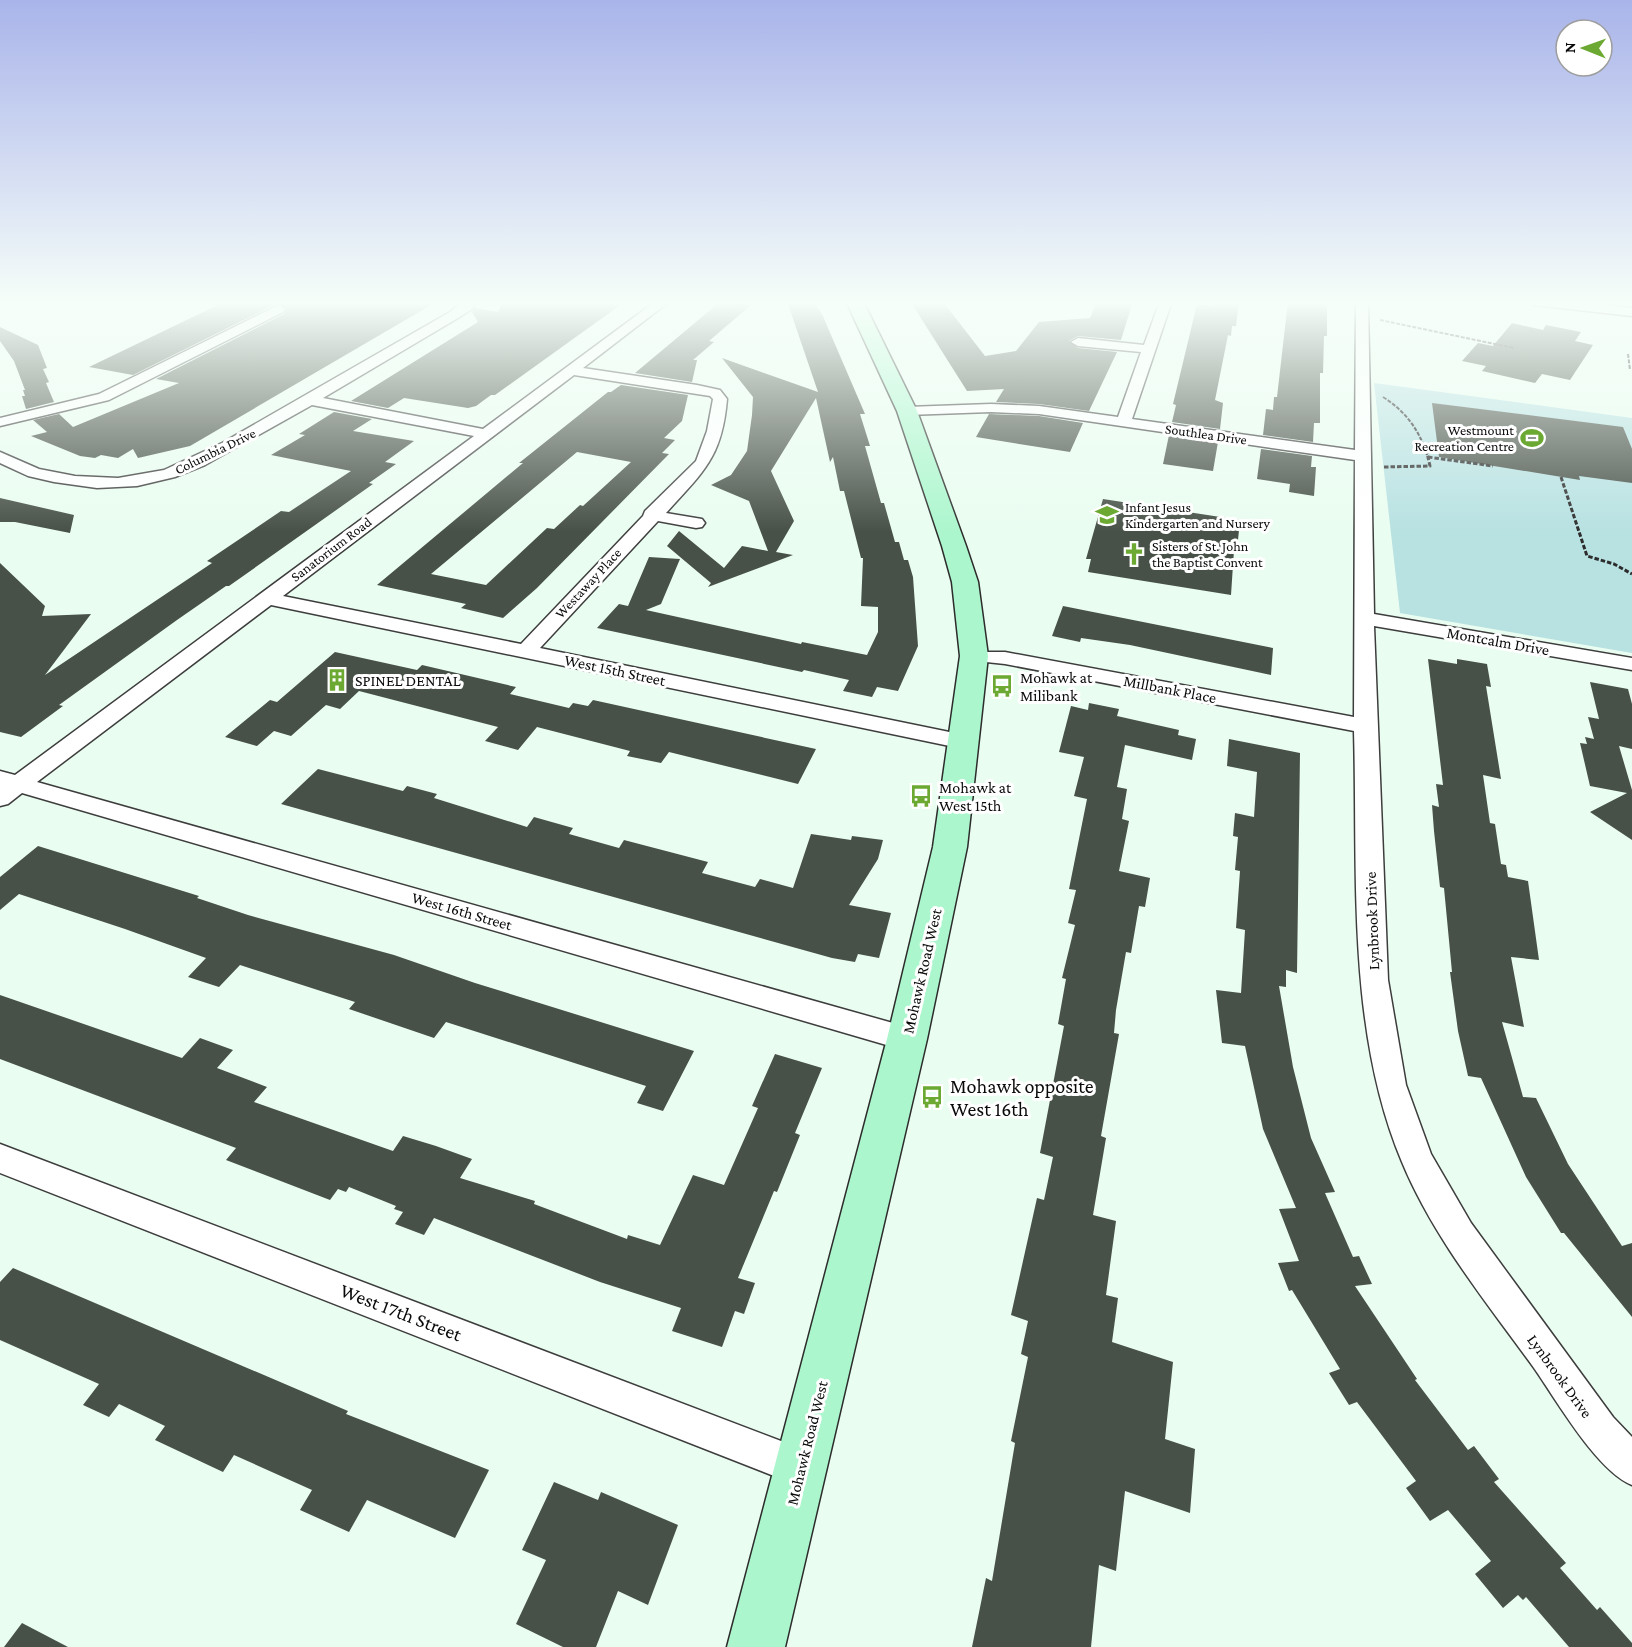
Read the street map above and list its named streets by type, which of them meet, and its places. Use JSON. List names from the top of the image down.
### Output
{
  "streets": {
    "main road": ["Mohawk Road West"],
    "street": [
      "Southlea Drive",
      "Columbia Drive",
      "Sanatorium Road",
      "Westaway Place",
      "Montcalm Drive",
      "West 15th Street",
      "Millbank Place",
      "West 16th Street",
      "Lynbrook Drive",
      "West 17th Street"
    ]
  },
  "crossings": [
    ["Southlea Drive", "Lynbrook Drive"],
    ["Southlea Drive", "Mohawk Road West"],
    ["Sanatorium Road", "West 15th Street"],
    ["Sanatorium Road", "West 16th Street"],
    ["Westaway Place", "West 15th Street"],
    ["Montcalm Drive", "Lynbrook Drive"],
    ["West 15th Street", "Mohawk Road West"],
    ["Millbank Place", "Lynbrook Drive"],
    ["Millbank Place", "Mohawk Road West"],
    ["West 16th Street", "Mohawk Road West"],
    ["Mohawk Road West", "West 17th Street"]
  ],
  "places": {
    "sports": ["Westmount Recreation Centre"],
    "school or university": ["Infant Jesus Kindergarten and Nursery"],
    "church": ["Sisters of St. John the Baptist Convent"],
    "building": ["SPINEL DENTAL"],
    "bus stop": ["Mohawk at Milibank", "Mohawk at West 15th", "Mohawk opposite West 16th"]
  },
  "north": "left"
}
